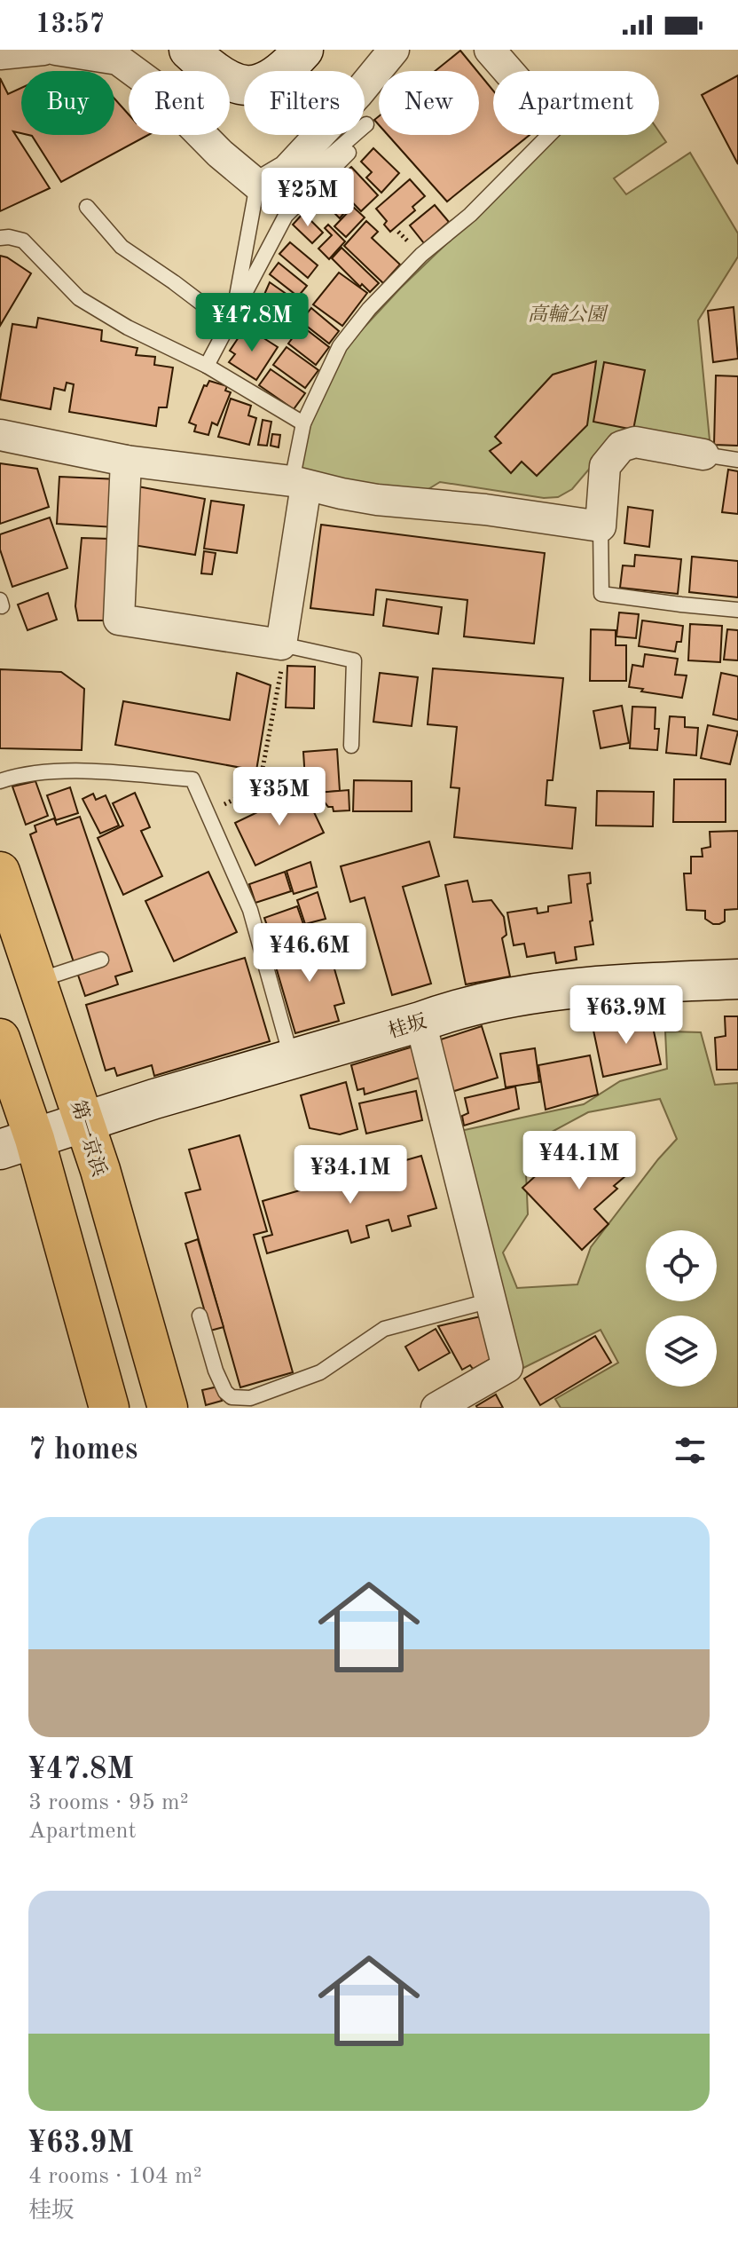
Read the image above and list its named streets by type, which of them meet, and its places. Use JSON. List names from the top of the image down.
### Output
{
  "streets": {
    "highway": ["第一京浜"],
    "street": ["桂坂"]
  },
  "crossings": [
    ["桂坂", "第一京浜"]
  ],
  "parks": ["高輪公園"],
  "page": {
    "status": "13:57",
    "chip": [
      "Buy",
      "Rent",
      "Filters",
      "New",
      "Apartment"
    ],
    "price": [
      "¥25M",
      "¥47.8M",
      "¥35M",
      "¥46.6M",
      "¥63.9M",
      "¥44.1M",
      "¥34.1M"
    ],
    "heading": "7 homes",
    "list": [
      {
        "name": "¥47.8M",
        "note": "3 rooms · 95 m² · Apartment"
      },
      {
        "name": "¥63.9M",
        "note": "4 rooms · 104 m² · 桂坂"
      }
    ]
  }
}
